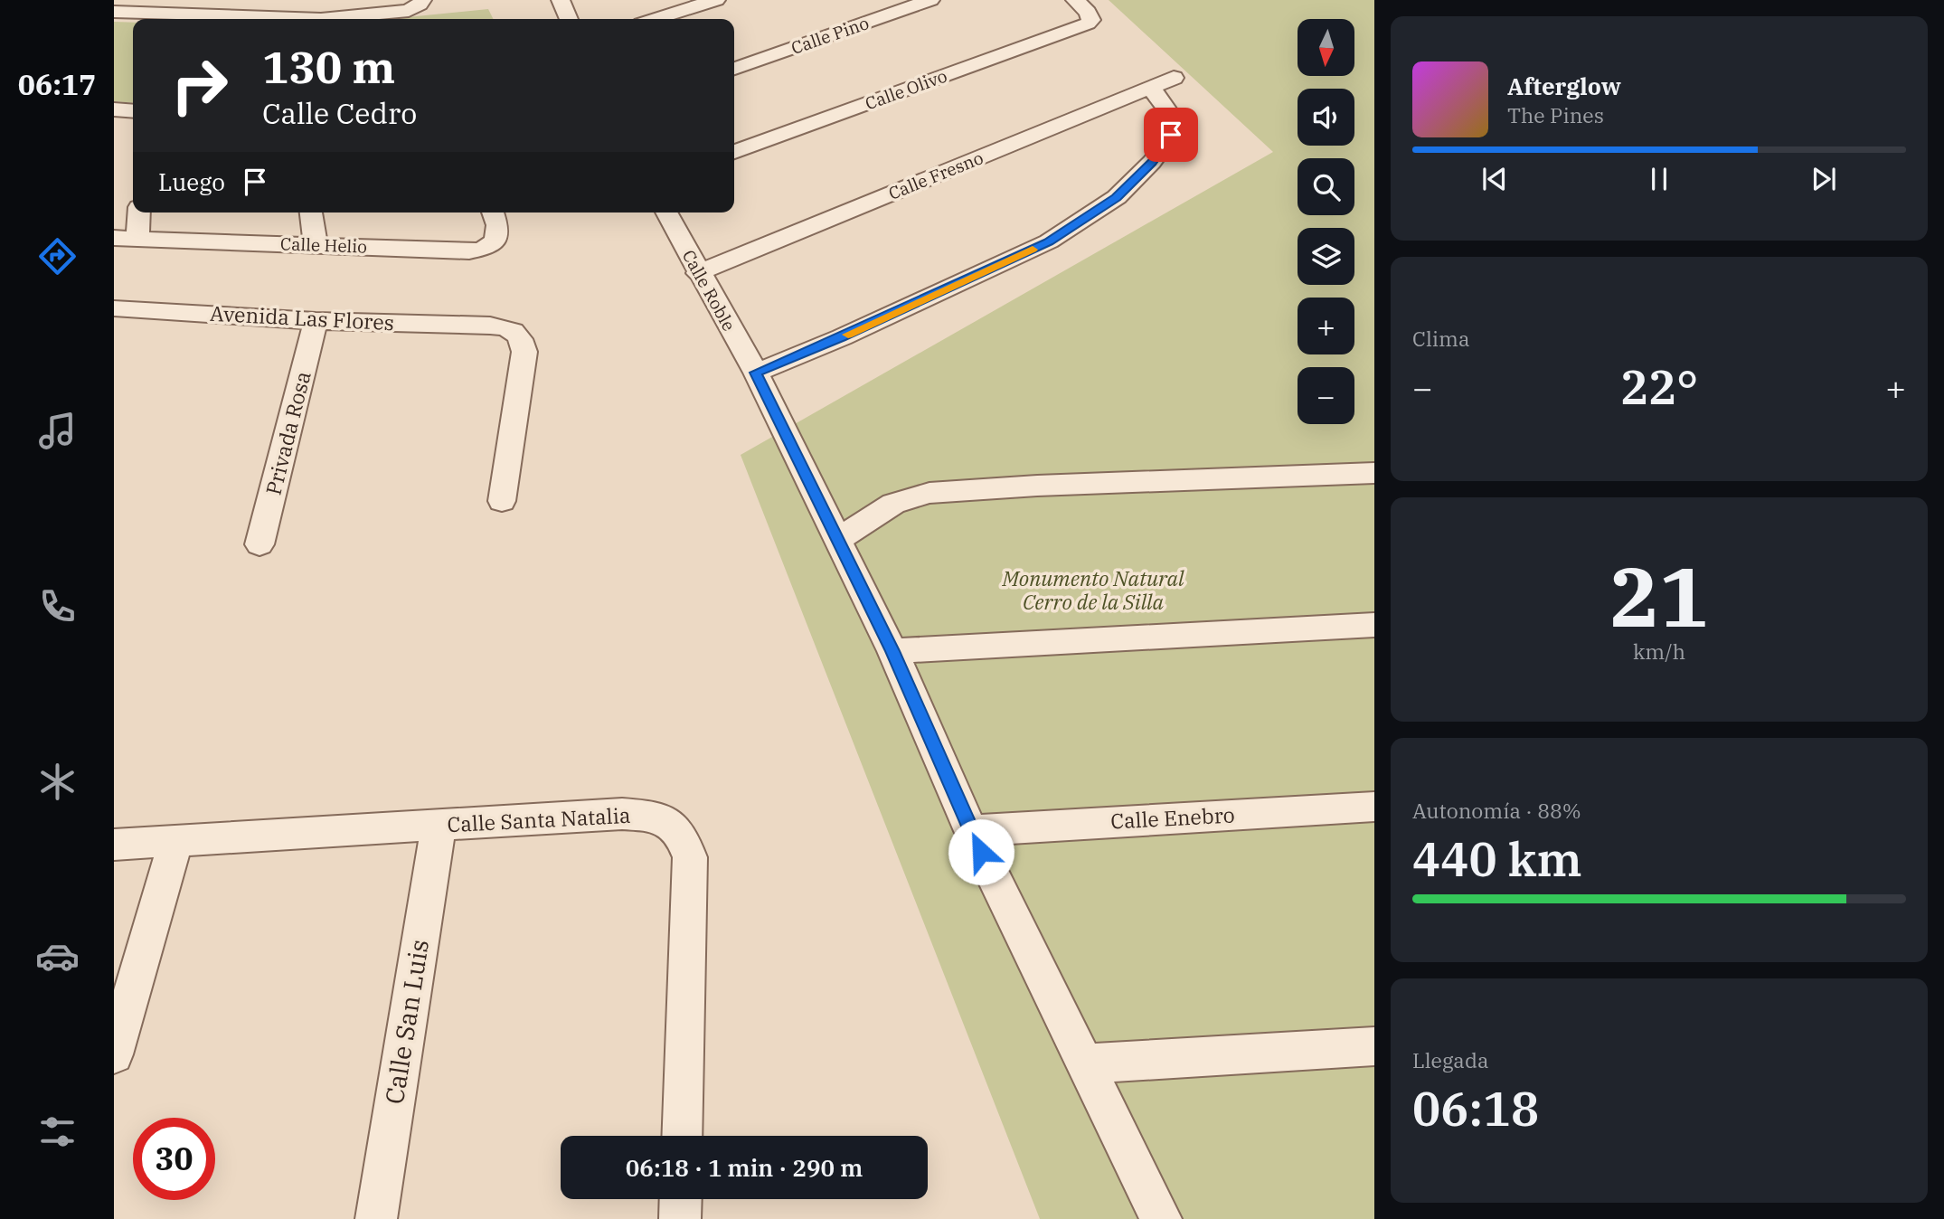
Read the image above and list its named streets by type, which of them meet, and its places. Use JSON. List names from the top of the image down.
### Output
{
  "streets": {
    "street": [
      "Calle Pino",
      "Calle Olivo",
      "Calle Fresno",
      "Calle Helio",
      "Calle Roble",
      "Avenida Las Flores",
      "Privada Rosa",
      "Calle Enebro",
      "Calle Santa Natalia",
      "Calle San Luis"
    ]
  },
  "crossings": [
    ["Calle Fresno", "Calle Roble"],
    ["Calle Roble", "Calle Enebro"],
    ["Avenida Las Flores", "Privada Rosa"],
    ["Calle Santa Natalia", "Calle San Luis"]
  ],
  "parks": ["Monumento Natural Cerro de la Silla"],
  "north": "bottom",
  "page": {
    "tabs": "06:17",
    "map_buttons": ["+", "−"],
    "turn": ["130 m", "Calle Cedro"],
    "song": ["Afterglow", "The Pines"],
    "then": "Luego",
    "tile": [
      "Clima",
      ["21", "km/h"],
      ["Autonomía · 88%", "440 km"],
      ["Llegada", "06:18"]
    ],
    "heat": ["−", "22°", "+"],
    "limit": "30",
    "trip": "06:18 · 1 min · 290 m"
  }
}
